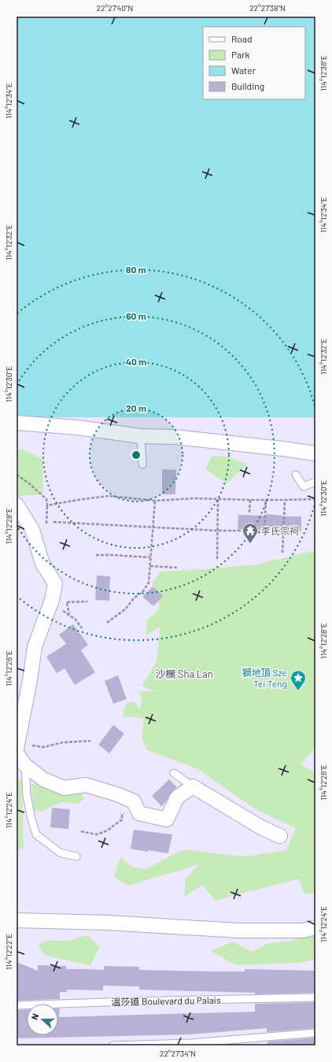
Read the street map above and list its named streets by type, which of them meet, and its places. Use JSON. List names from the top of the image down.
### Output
{
  "streets": {
    "lane": ["溫莎道 Boulevard du Palais"]
  },
  "districts": ["沙欄 Sha Lan"],
  "places": {
    "temple": ["李氏宗祠"],
    "place": ["獅地頂 Sze Tei Teng"]
  },
  "legend": [
    "Road",
    "Park",
    "Water",
    "Building"
  ],
  "north": "left",
  "coordinates": [
    "22°27'40\"N",
    "22°27'38\"N",
    "114°12'36\"E",
    "114°12'34\"E",
    "114°12'32\"E",
    "114°12'30\"E",
    "114°12'28\"E",
    "114°12'26\"E",
    "114°12'24\"E",
    "114°12'22\"E",
    "22°27'34\"N"
  ],
  "rings": [
    "80 m",
    "60 m",
    "40 m",
    "20 m"
  ]
}
